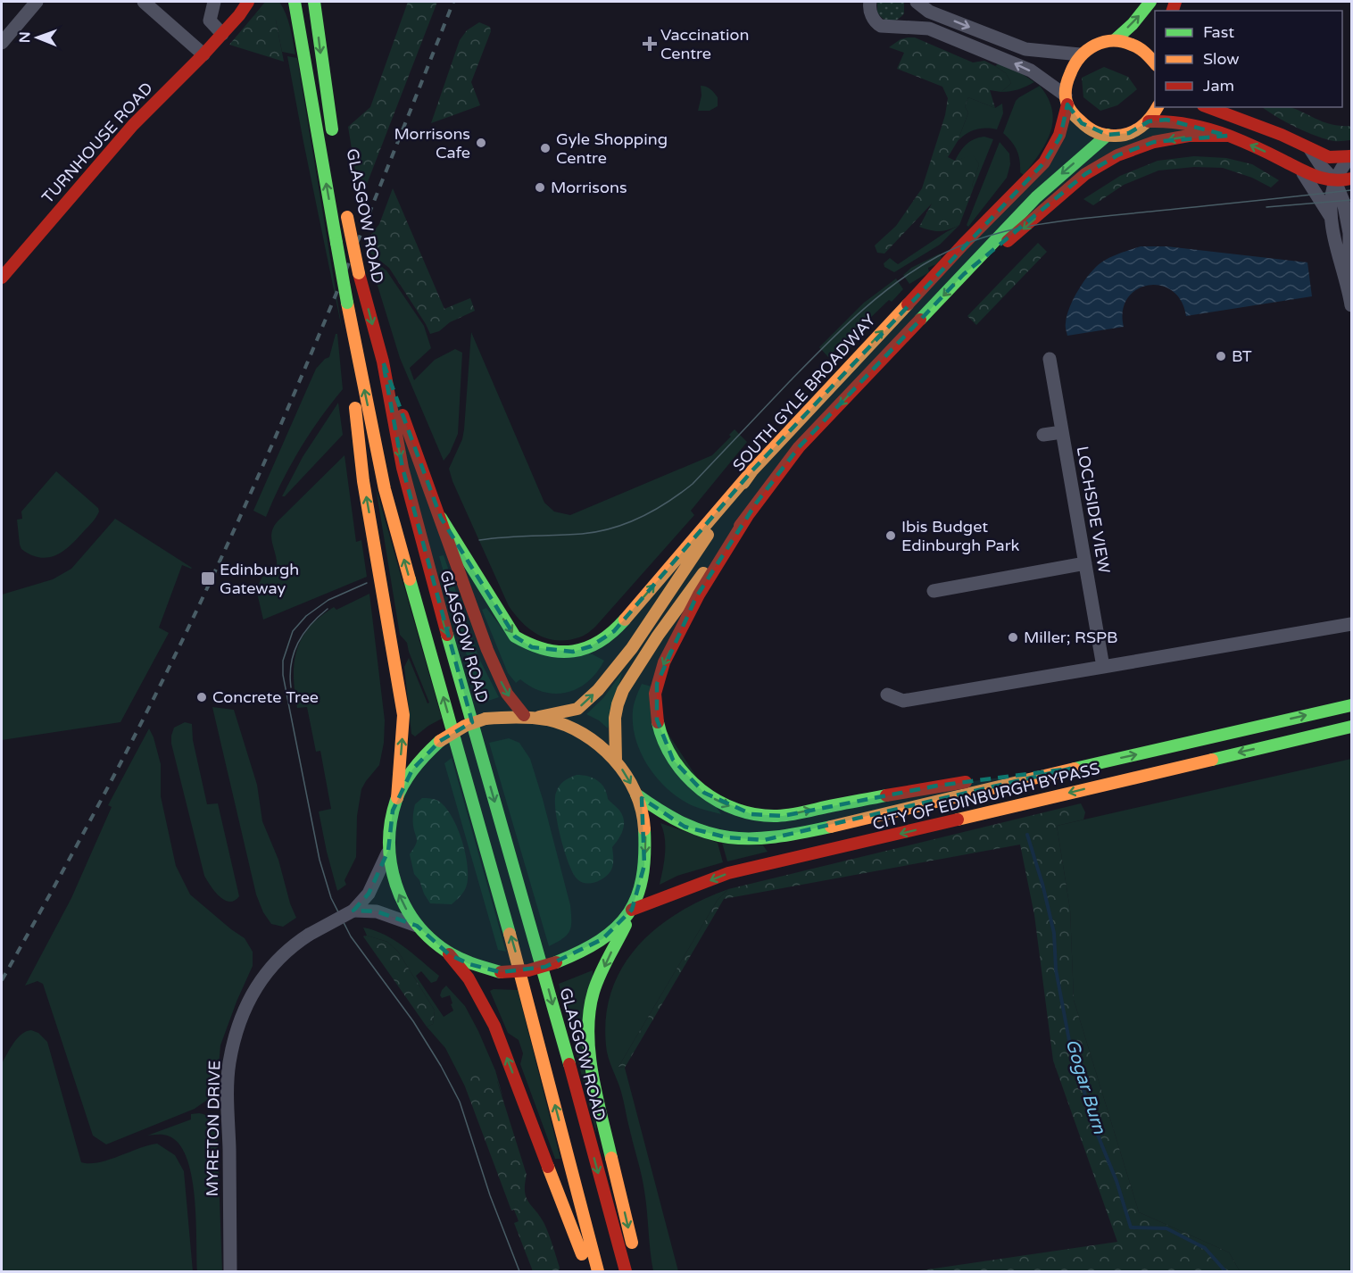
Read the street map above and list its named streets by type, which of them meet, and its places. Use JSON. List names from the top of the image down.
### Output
{
  "streets": {
    "main road": [
      "TURNHOUSE ROAD",
      "GLASGOW ROAD",
      "SOUTH GYLE BROADWAY",
      "CITY OF EDINBURGH BYPASS"
    ],
    "street": ["LOCHSIDE VIEW", "MYRETON DRIVE"]
  },
  "water": ["Gogar Burn"],
  "places": {
    "health": ["Vaccination Centre"],
    "other": [
      "Morrisons Cafe",
      "Gyle Shopping Centre",
      "Morrisons",
      "BT",
      "Ibis Budget Edinburgh Park",
      "Miller; RSPB",
      "Concrete Tree"
    ],
    "transit": ["Edinburgh Gateway"]
  },
  "legend": ["Fast", "Slow", "Jam"],
  "north": "left"
}
